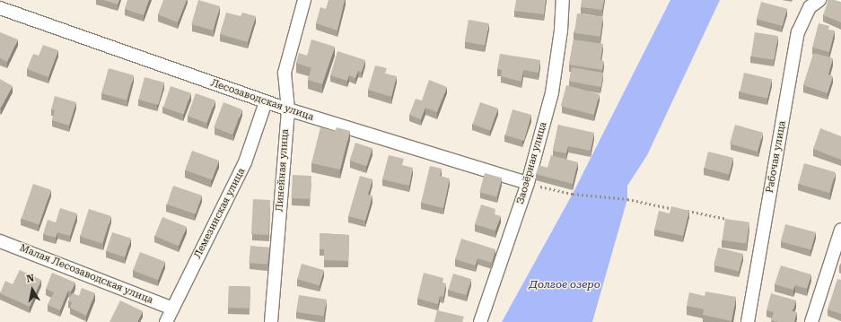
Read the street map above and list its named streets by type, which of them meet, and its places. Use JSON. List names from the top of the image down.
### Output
{
  "streets": {
    "street": [
      "Лесозаводская улица",
      "Рабочая улица",
      "Заозёрная улица",
      "Линейная улица",
      "Лемезинская улица",
      "Малая Лесозаводская улица"
    ]
  },
  "crossings": [
    ["Лесозаводская улица", "Заозёрная улица"],
    ["Лесозаводская улица", "Линейная улица"],
    ["Лесозаводская улица", "Лемезинская улица"],
    ["Лемезинская улица", "Малая Лесозаводская улица"]
  ],
  "water": ["Долгое озеро"],
  "north": "top"
}
